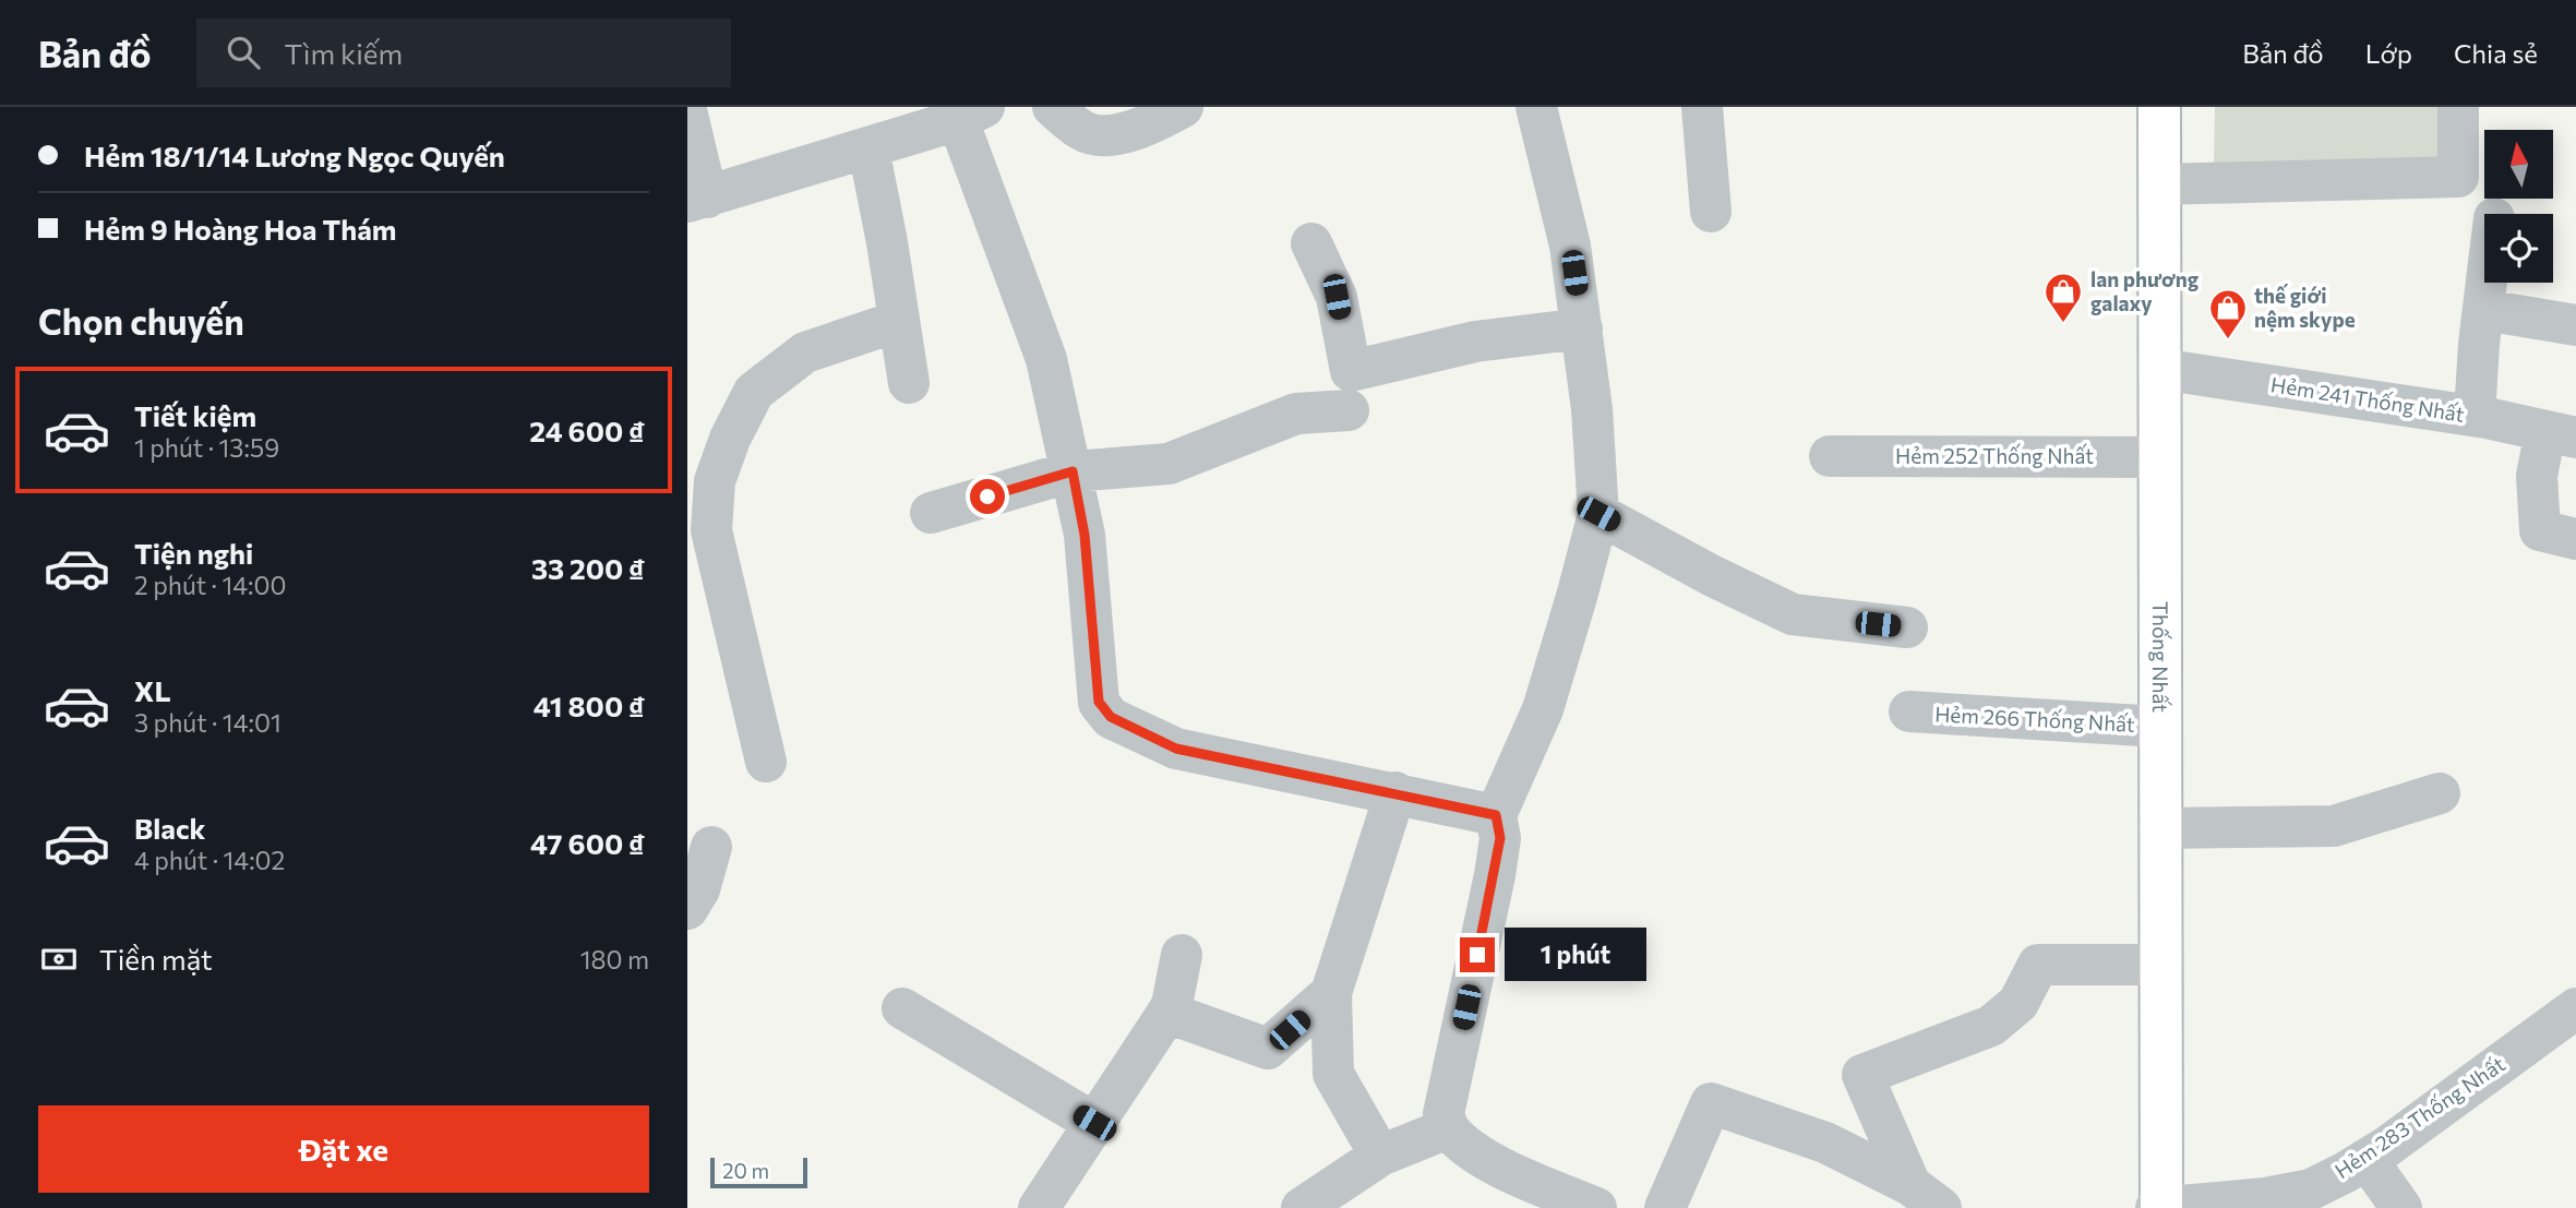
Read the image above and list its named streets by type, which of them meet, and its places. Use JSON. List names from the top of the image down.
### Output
{
  "streets": {
    "main road": ["Thống Nhất"],
    "street": [
      "Hẻm 241 Thống Nhất",
      "Hẻm 252 Thống Nhất",
      "Hẻm 266 Thống Nhất",
      "Hẻm 283 Thống Nhất"
    ]
  },
  "crossings": [
    ["Hẻm 241 Thống Nhất", "Thống Nhất"],
    ["Hẻm 252 Thống Nhất", "Thống Nhất"],
    ["Thống Nhất", "Hẻm 266 Thống Nhất"],
    ["Thống Nhất", "Hẻm 283 Thống Nhất"]
  ],
  "places": {
    "shop": ["lan phương galaxy", "thế giới nệm skype"]
  },
  "scale_bar": "20 m",
  "north": "top",
  "page": {
    "header": "Bản đồ",
    "search": "Tìm kiếm",
    "nav": ["Bản đồ", "Lớp", "Chia sẻ"],
    "banner": ["Hẻm 18/1/14 Lương Ngọc Quyến", "Hẻm 9 Hoàng Hoa Thám"],
    "heading": "Chọn chuyến",
    "list": [
      {
        "name": "Tiết kiệm",
        "note": "1 phút · 13:59",
        "value": "24 600 ₫"
      },
      {
        "name": "Tiện nghi",
        "note": "2 phút · 14:00",
        "value": "33 200 ₫"
      },
      {
        "name": "XL",
        "note": "3 phút · 14:01",
        "value": "41 800 ₫"
      },
      {
        "name": "Black",
        "note": "4 phút · 14:02",
        "value": "47 600 ₫"
      }
    ],
    "pay": ["Tiền mặt", "180 m"],
    "bubble": "1 phút",
    "buttons": "Đặt xe",
    "scale": "20 m"
  }
}
